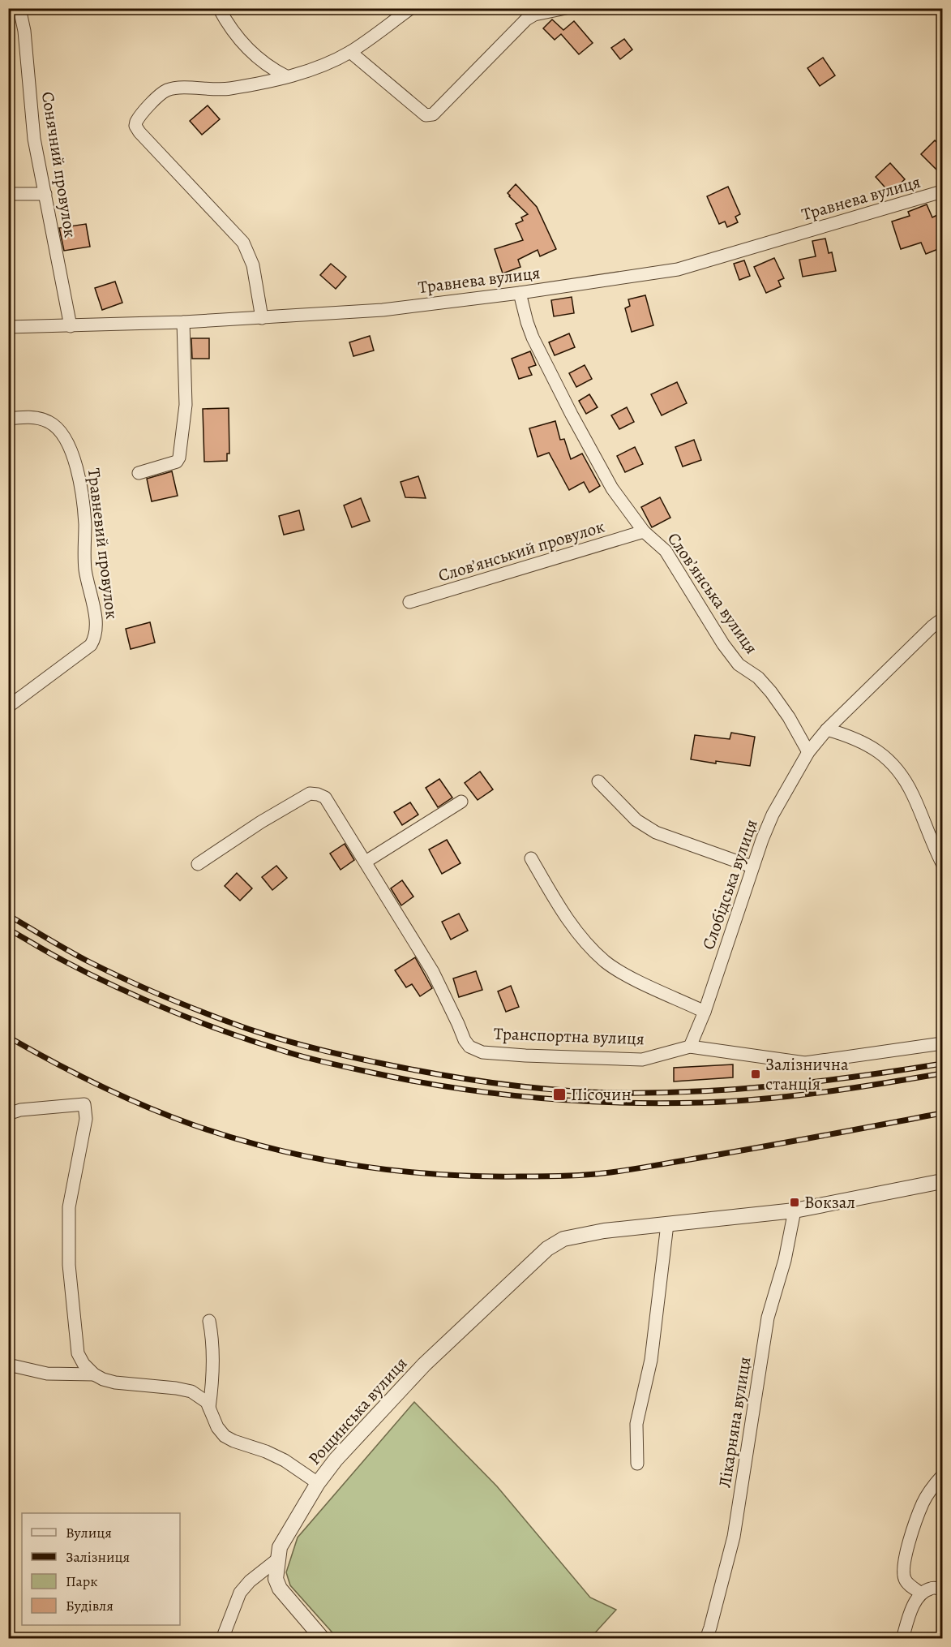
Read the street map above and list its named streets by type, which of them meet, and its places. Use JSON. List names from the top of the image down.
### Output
{
  "streets": {
    "street": [
      "Сонячний провулок",
      "Травнева вулиця",
      "Травневий провулок",
      "Слов’янський провулок",
      "Слов’янська вулиця",
      "Слобідська вулиця",
      "Транспортна вулиця",
      "Рощинська вулиця",
      "Лікарняна вулиця"
    ]
  },
  "crossings": [
    ["Сонячний провулок", "Травнева вулиця"],
    ["Травнева вулиця", "Слов’янська вулиця"],
    ["Слов’янський провулок", "Слов’янська вулиця"],
    ["Слов’янська вулиця", "Слобідська вулиця"],
    ["Слобідська вулиця", "Транспортна вулиця"]
  ],
  "places": {
    "transit": ["Залізнична станція", "Пісочин", "Вокзал"]
  },
  "legend": [
    "Вулиця",
    "Залізниця",
    "Парк",
    "Будівля"
  ]
}
